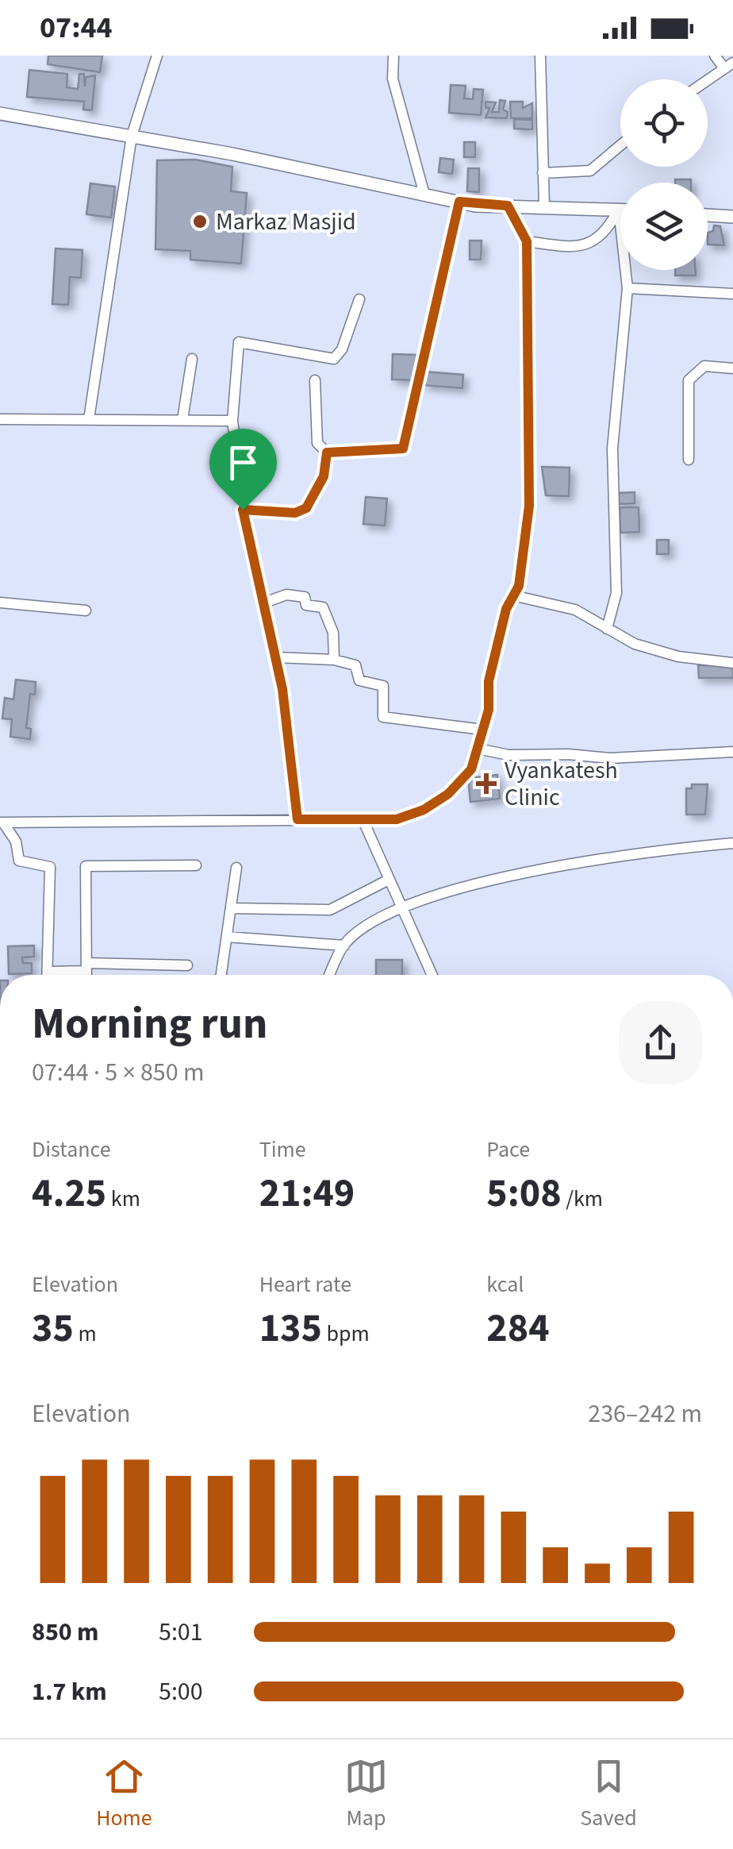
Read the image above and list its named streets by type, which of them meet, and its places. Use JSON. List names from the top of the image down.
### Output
{
  "places": {
    "other": ["Markaz Masjid"],
    "health": ["Vyankatesh Clinic"]
  },
  "page": {
    "status": "07:44",
    "heading": ["Morning run", "07:44 · 5 × 850 m"],
    "stats": [
      ["Distance", "4.25 km"],
      ["Time", "21:49"],
      ["Pace", "5:08 /km"],
      ["Elevation", "35 m"],
      ["Heart rate", "135 bpm"],
      ["kcal", "284"]
    ],
    "chart": ["Elevation", "236–242 m"],
    "list": [
      {
        "name": "850 m",
        "note": "5:01"
      },
      {
        "name": "1.7 km",
        "note": "5:00"
      }
    ],
    "tabs": ["Home", "Map", "Saved"]
  }
}
